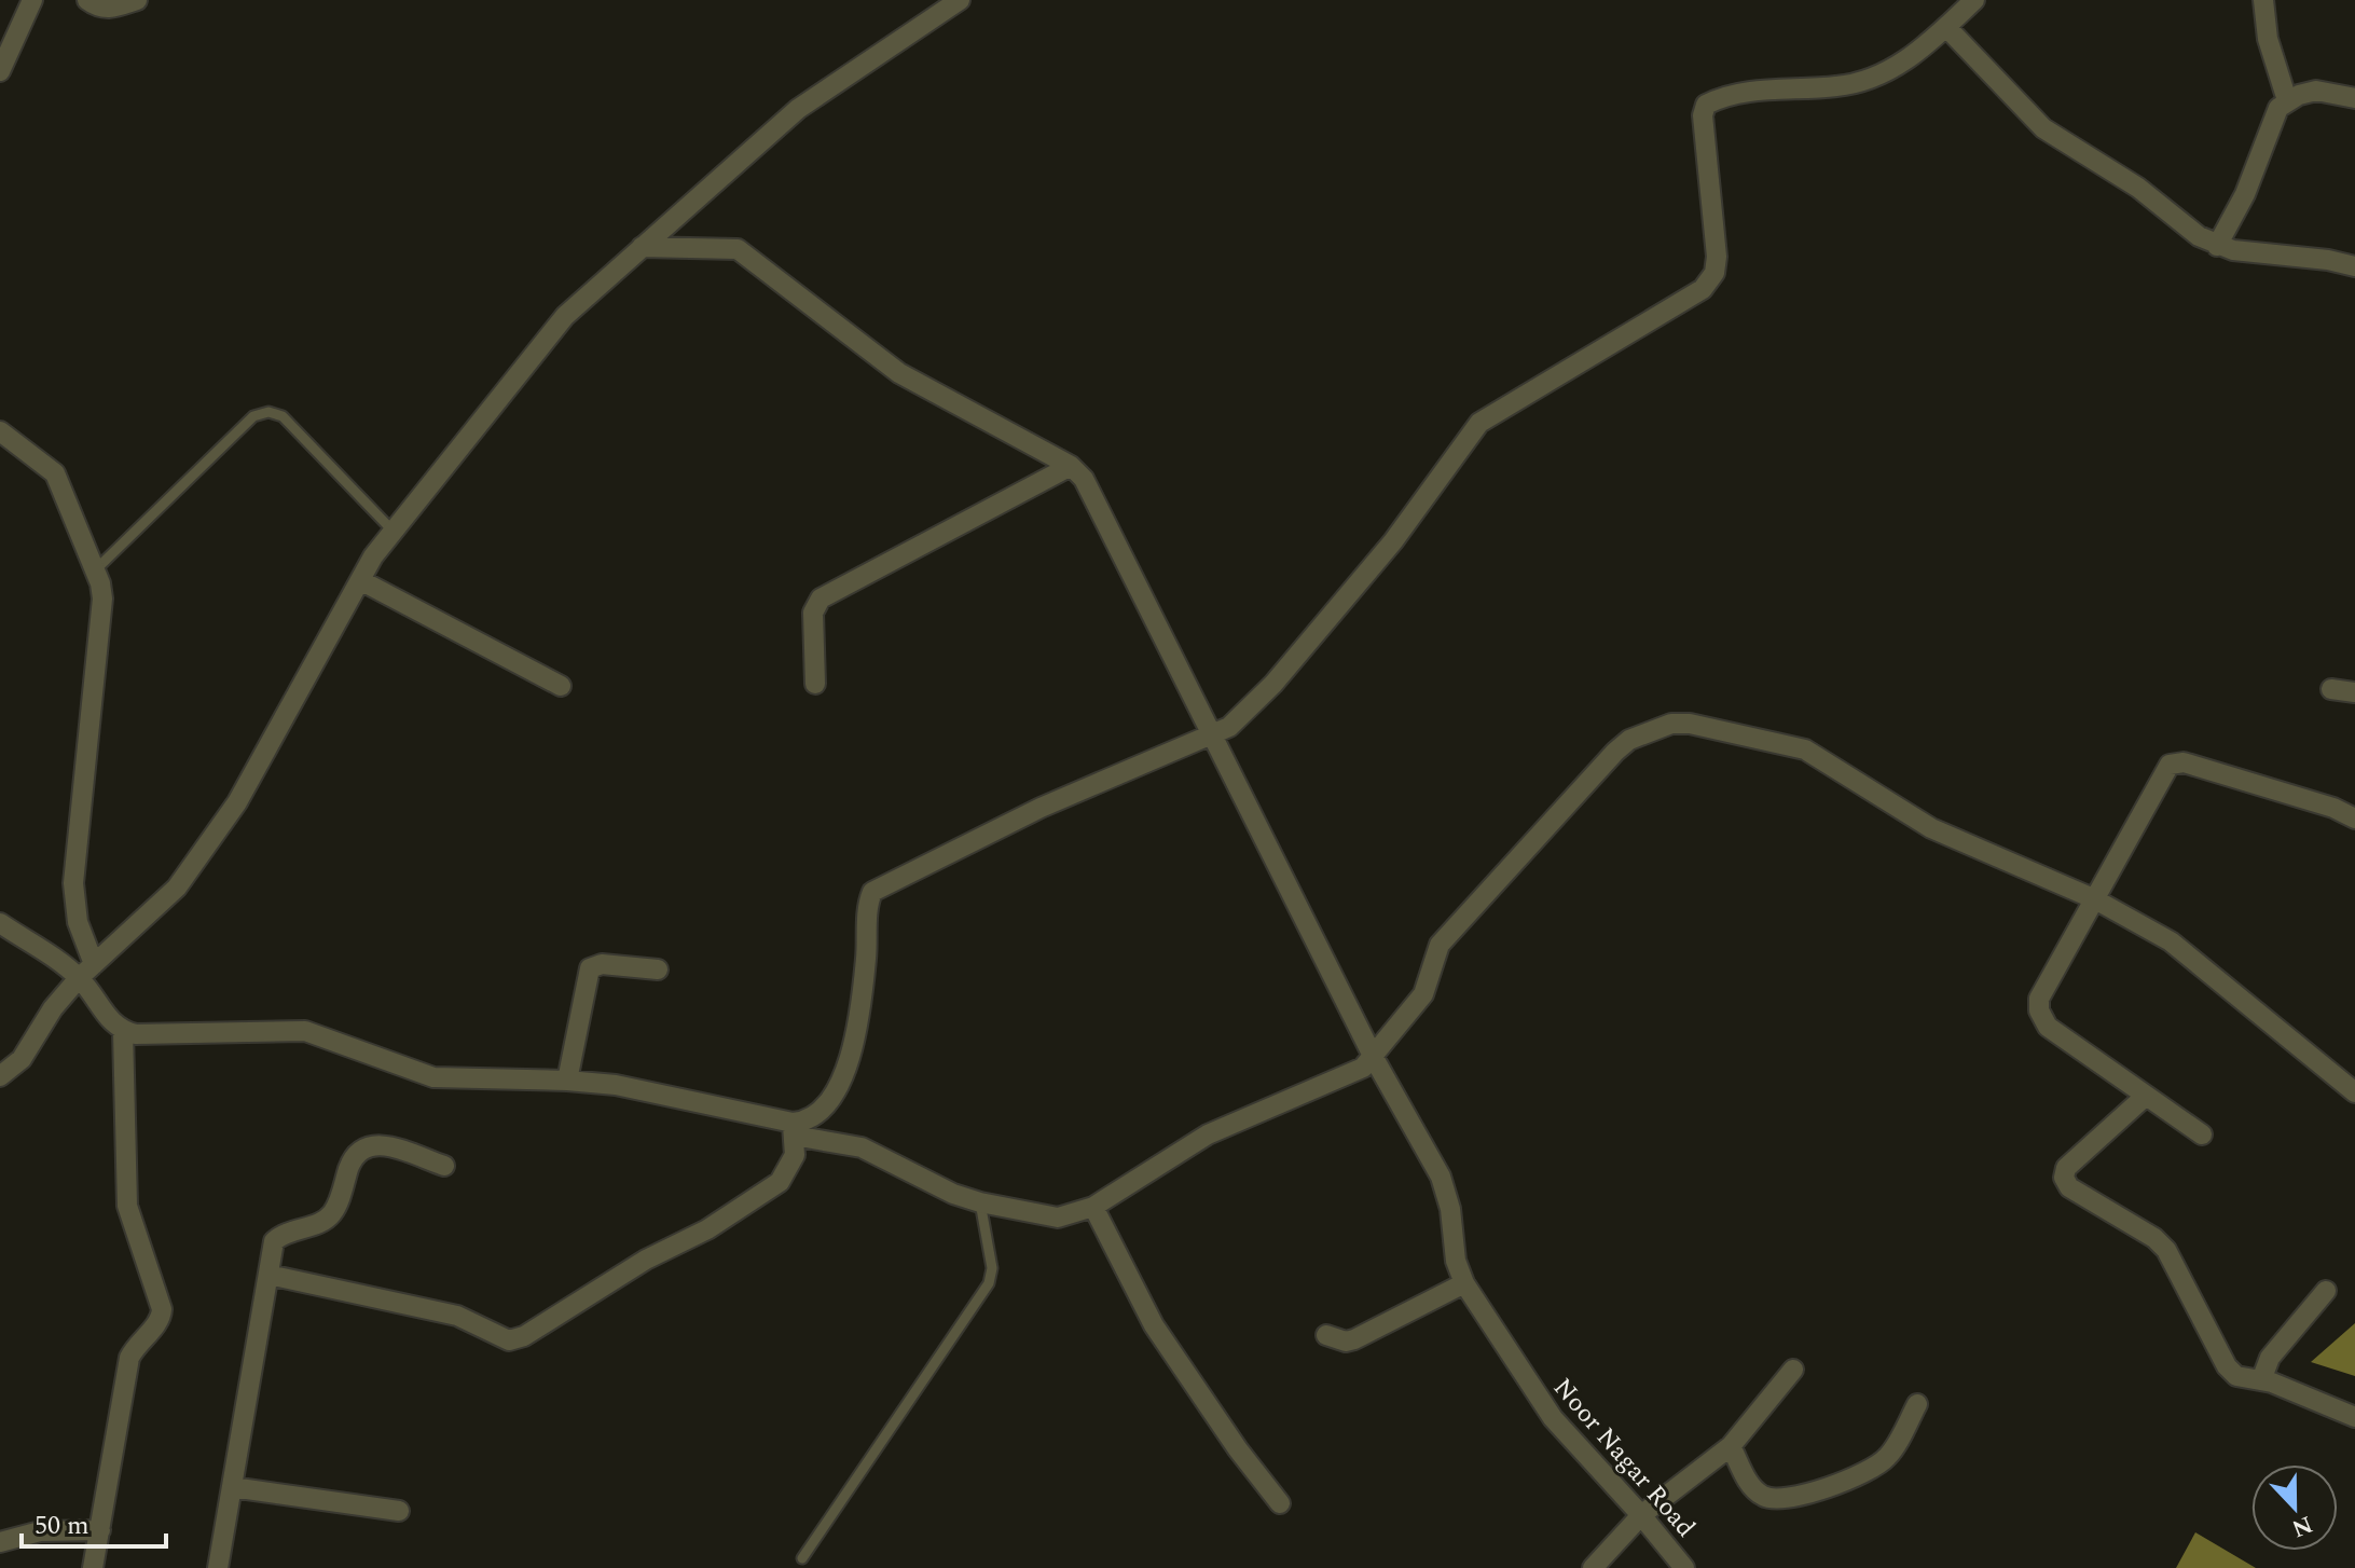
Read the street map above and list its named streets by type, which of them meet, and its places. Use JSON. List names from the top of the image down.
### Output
{
  "streets": {
    "street": ["Noor Nagar Road"]
  },
  "scale_bar": "50 m",
  "north": "bottom"
}
